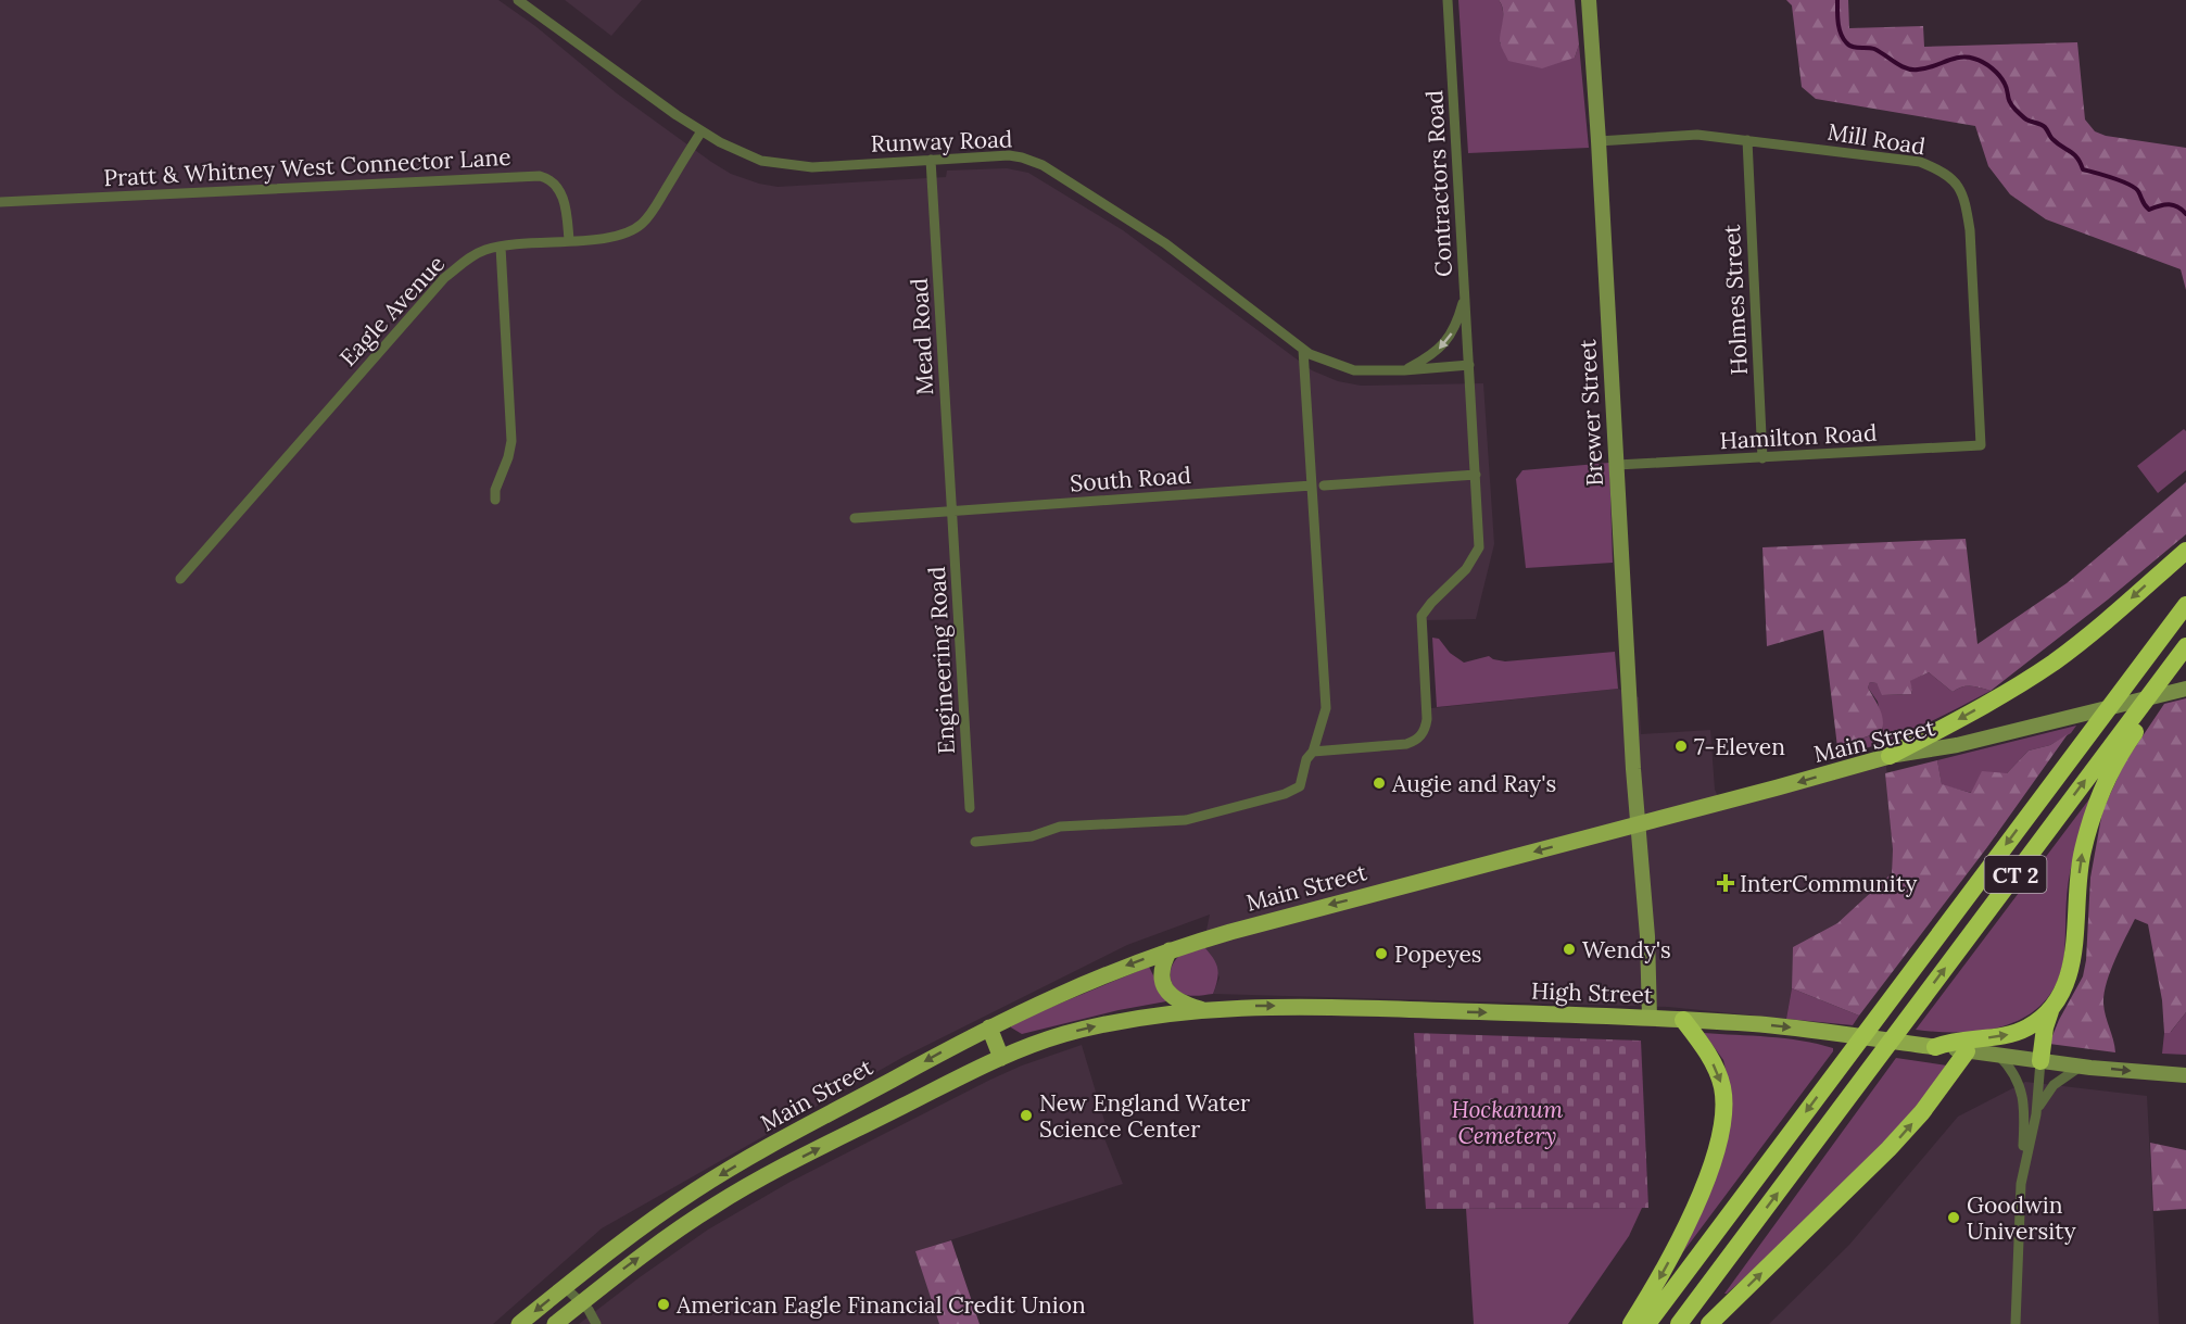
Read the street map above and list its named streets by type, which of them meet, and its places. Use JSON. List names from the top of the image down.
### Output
{
  "streets": {
    "highway": ["CT 2"],
    "main road": ["Brewer Street", "Main Street", "High Street"],
    "street": [
      "Mill Road",
      "Runway Road",
      "Pratt & Whitney West Connector Lane",
      "Contractors Road",
      "Holmes Street",
      "Eagle Avenue",
      "Mead Road",
      "Hamilton Road",
      "South Road",
      "Engineering Road"
    ]
  },
  "crossings": [
    ["Mill Road", "Holmes Street"],
    ["Mill Road", "Brewer Street"],
    ["Mill Road", "Hamilton Road"],
    ["Runway Road", "Contractors Road"],
    ["Runway Road", "Eagle Avenue"],
    ["Runway Road", "Mead Road"],
    ["Pratt & Whitney West Connector Lane", "Eagle Avenue"],
    ["Holmes Street", "Hamilton Road"],
    ["Mead Road", "South Road"],
    ["Mead Road", "Engineering Road"],
    ["Brewer Street", "Hamilton Road"],
    ["Brewer Street", "Main Street"],
    ["Brewer Street", "High Street"],
    ["South Road", "Engineering Road"],
    ["Main Street", "High Street"]
  ],
  "one_way": ["High Street"],
  "parks": ["Hockanum Cemetery"],
  "places": {
    "other": [
      "7-Eleven",
      "Augie and Ray's",
      "Wendy's",
      "Popeyes",
      "New England Water Science Center",
      "Goodwin University",
      "American Eagle Financial Credit Union"
    ],
    "health": ["InterCommunity"]
  }
}
